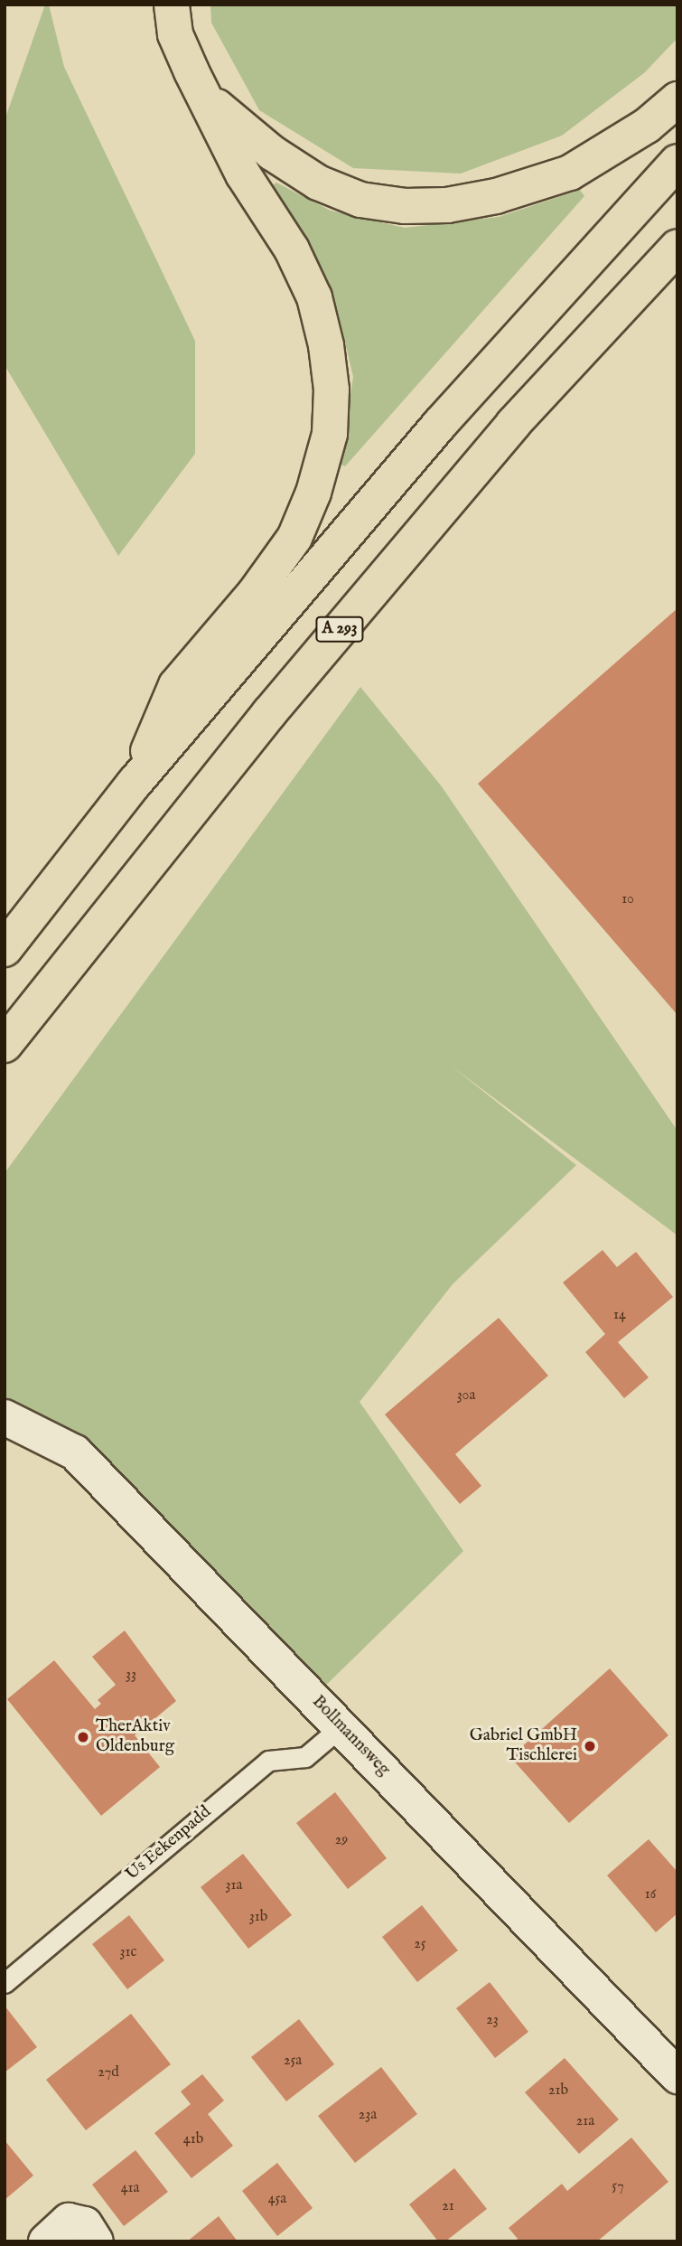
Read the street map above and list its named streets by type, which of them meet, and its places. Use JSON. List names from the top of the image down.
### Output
{
  "streets": {
    "highway": ["A 293"],
    "street": ["Bollmannsweg"],
    "lane": ["Us Eekenpadd"]
  },
  "crossings": [
    ["Bollmannsweg", "Us Eekenpadd"]
  ],
  "places": ["TherAktiv Oldenburg", "Gabriel GmbH Tischlerei"],
  "house_numbers": [
    "10",
    "14",
    "30a",
    "33",
    "29",
    "31a",
    "16",
    "31b",
    "25",
    "31c",
    "23",
    "25a",
    "27d",
    "21b",
    "23a",
    "21a",
    "41b",
    "57",
    "41a",
    "45a",
    "21"
  ]
}
